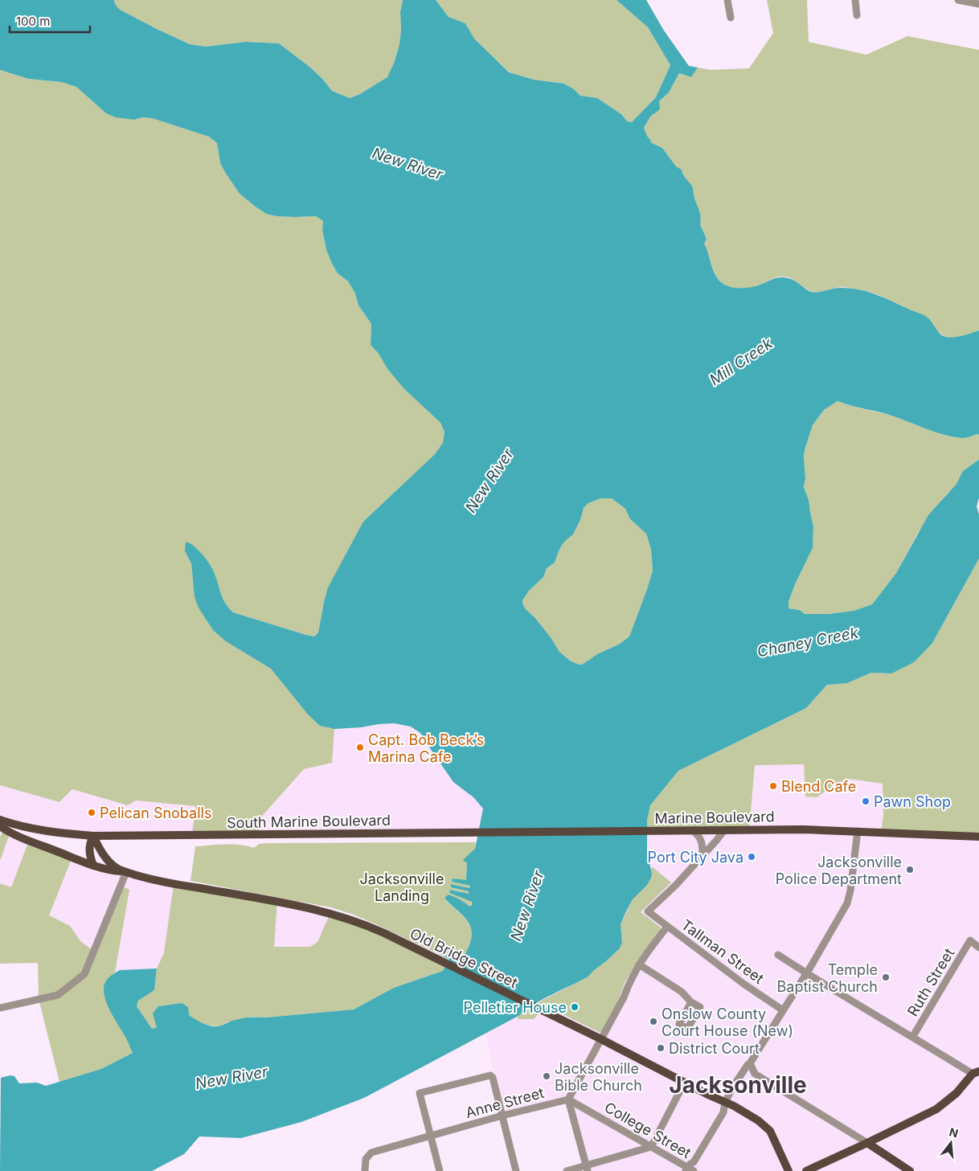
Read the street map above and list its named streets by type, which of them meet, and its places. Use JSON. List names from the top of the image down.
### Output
{
  "streets": {
    "main road": ["Marine Boulevard", "South Marine Boulevard", "Old Bridge Street"],
    "street": [
      "Tallman Street",
      "Ruth Street",
      "Anne Street",
      "College Street"
    ]
  },
  "crossings": [
    ["Marine Boulevard", "South Marine Boulevard"],
    ["South Marine Boulevard", "Old Bridge Street"],
    ["Anne Street", "College Street"]
  ],
  "districts": ["Jacksonville"],
  "water": ["New River", "Mill Creek", "Chaney Creek"],
  "parks": ["Jacksonville Landing"],
  "places": [
    "Capt. Bob Beck’s Marina Cafe",
    "Blend Cafe",
    "Pawn Shop",
    "Pelican Snoballs",
    "Port City Java",
    "Jacksonville Police Department",
    "Temple Baptist Church",
    "Pelletier House",
    "Onslow County Court House (New)",
    "District Court",
    "Jacksonville Bible Church"
  ],
  "scale_bar": "100 m",
  "north": "top"
}
